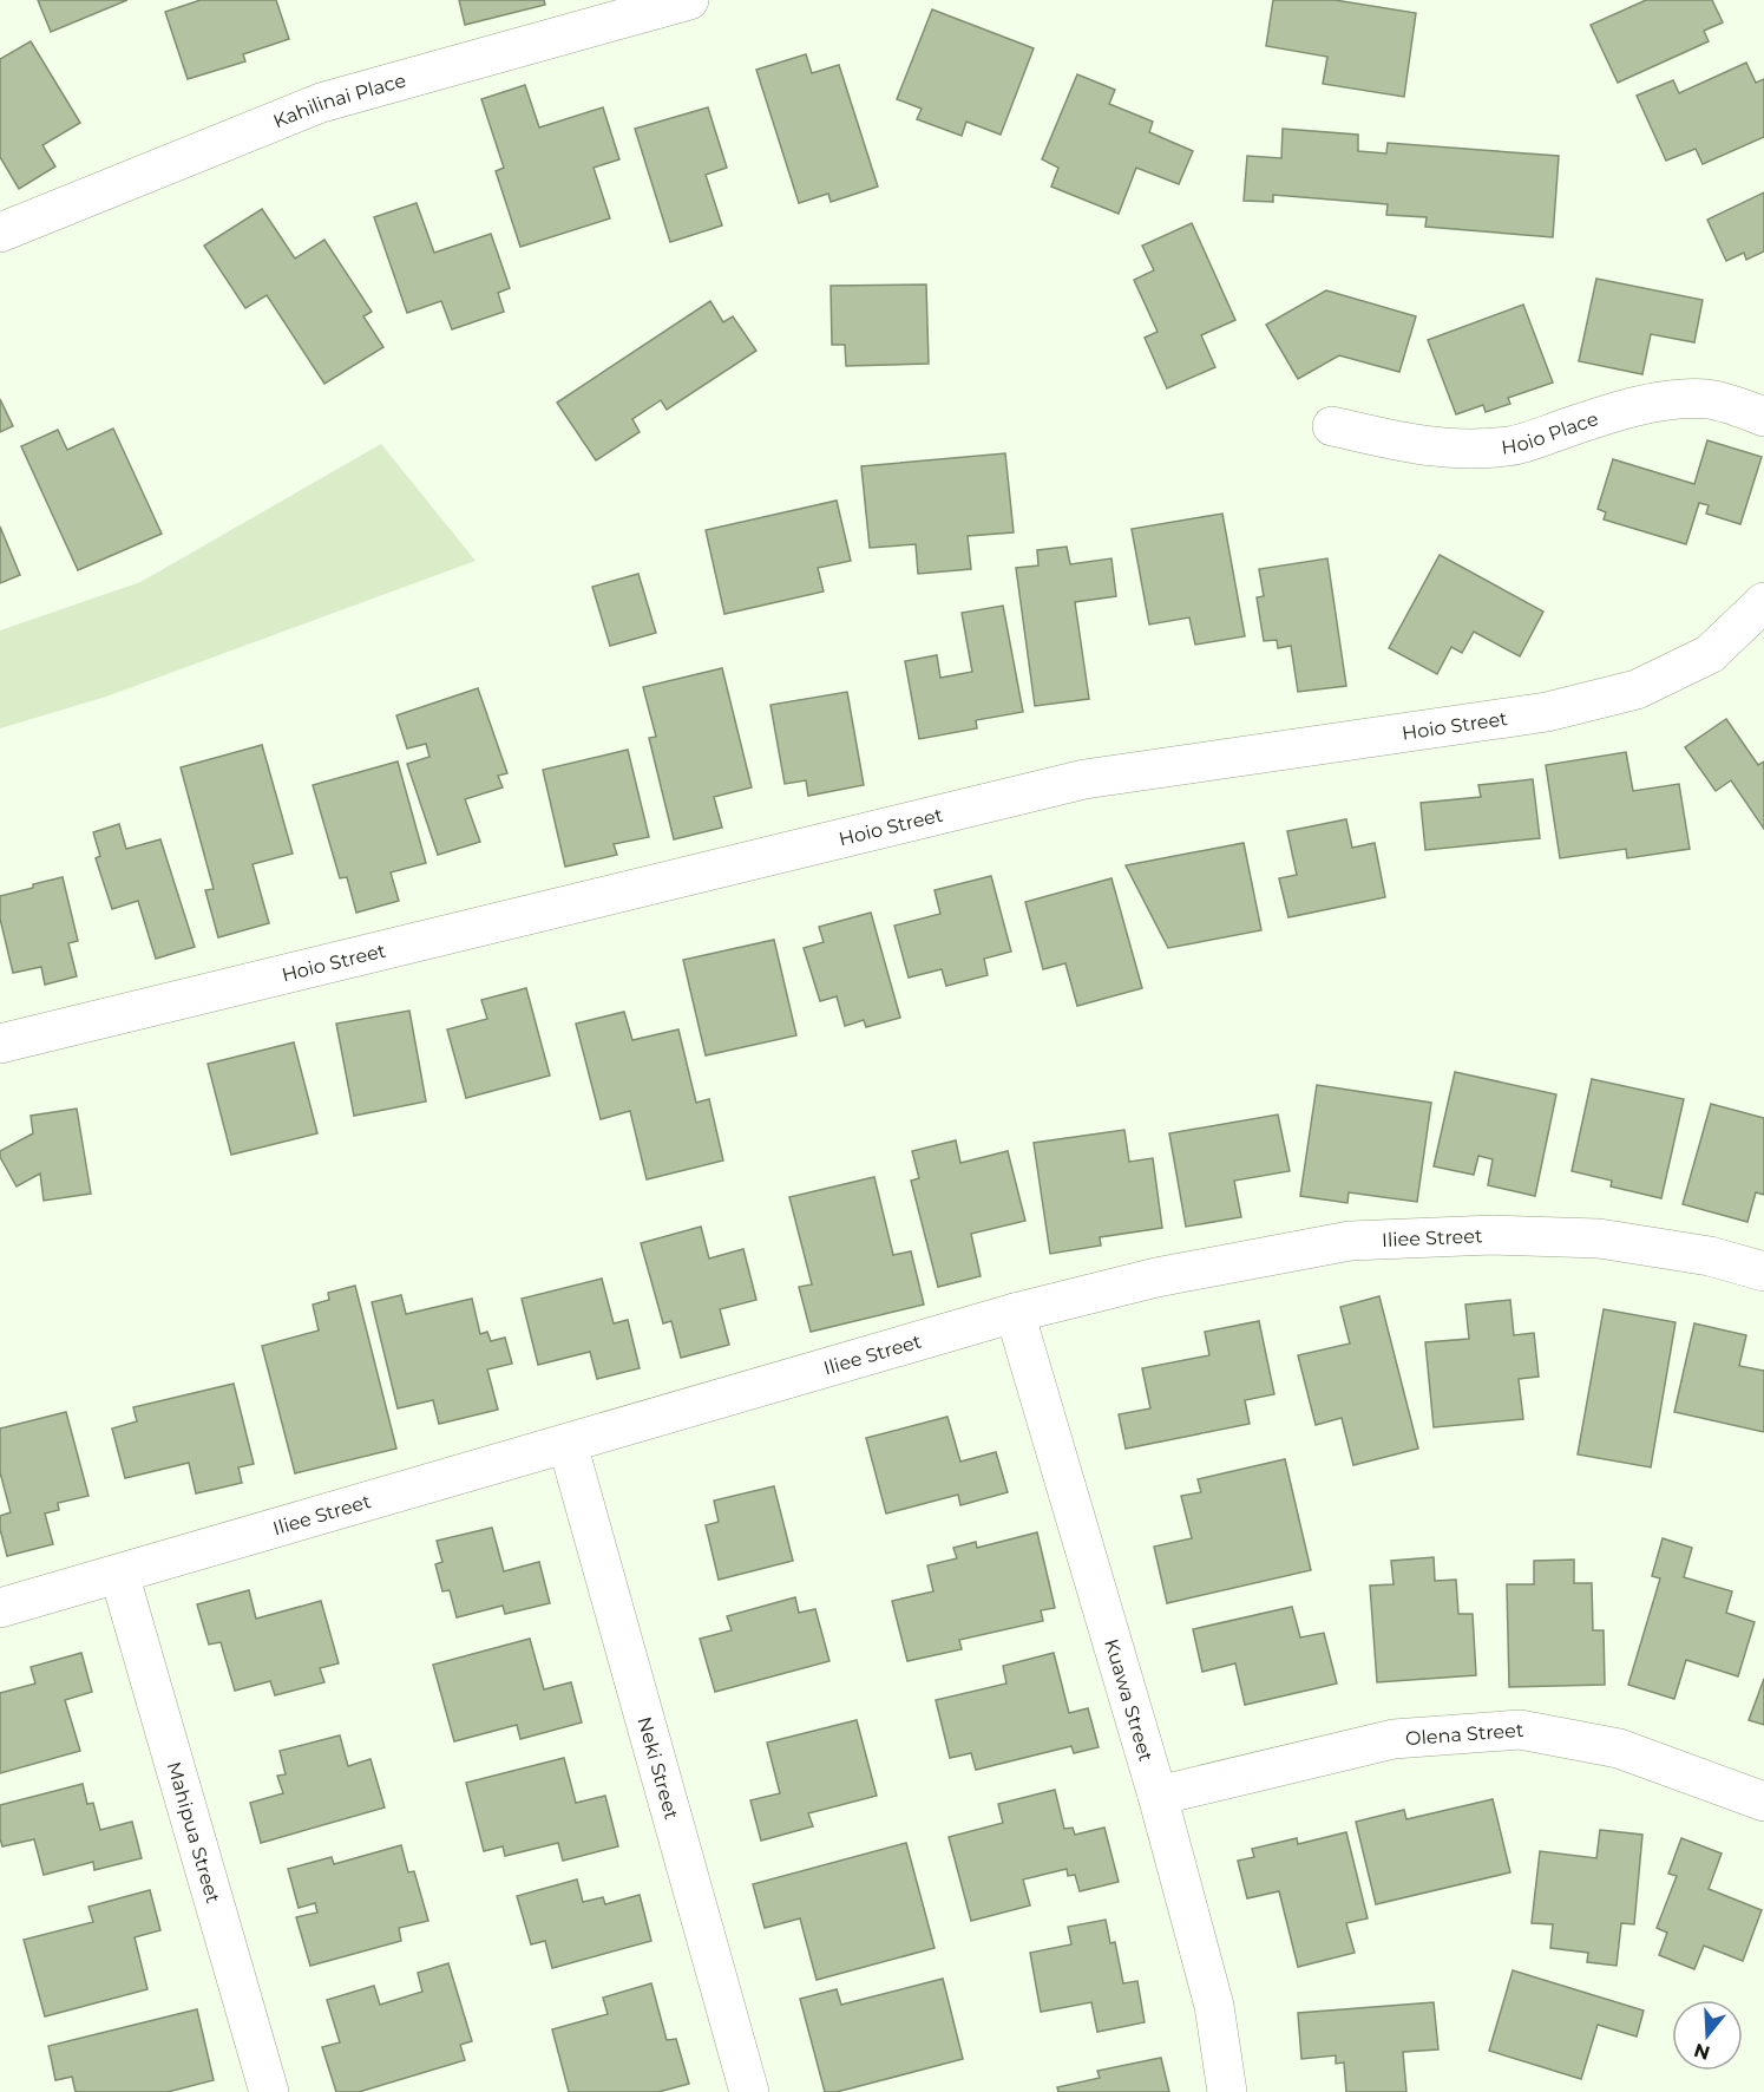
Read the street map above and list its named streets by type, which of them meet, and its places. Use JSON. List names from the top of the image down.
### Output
{
  "streets": {
    "street": [
      "Kahilinai Place",
      "Hoio Place",
      "Hoio Street",
      "Iliee Street",
      "Kuawa Street",
      "Olena Street",
      "Neki Street",
      "Mahipua Street"
    ]
  },
  "crossings": [
    ["Iliee Street", "Kuawa Street"],
    ["Iliee Street", "Neki Street"],
    ["Iliee Street", "Mahipua Street"],
    ["Kuawa Street", "Olena Street"]
  ],
  "north": "bottom"
}
